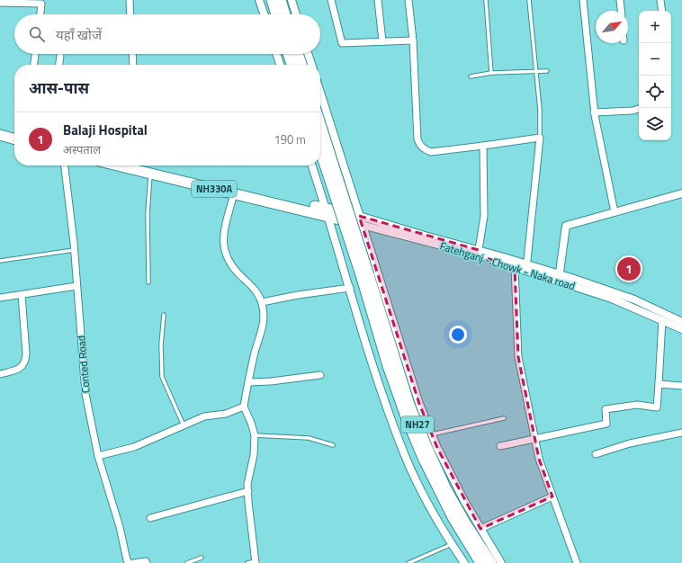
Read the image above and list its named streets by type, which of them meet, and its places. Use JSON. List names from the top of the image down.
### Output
{
  "streets": {
    "highway": ["NH330A", "Fatehganj - Chowk - Naka road", "NH27"],
    "street": ["Conted Road"]
  },
  "crossings": [
    ["NH330A", "Fatehganj - Chowk - Naka road"]
  ],
  "north": "top right",
  "page": {
    "map_buttons": ["+", "−"],
    "search": "यहाँ खोजें",
    "heading": "आस-पास",
    "list": [
      {
        "mark": "1",
        "name": "Balaji Hospital",
        "note": "अस्पताल",
        "value": "190 m"
      }
    ],
    "pins": "1"
  }
}
